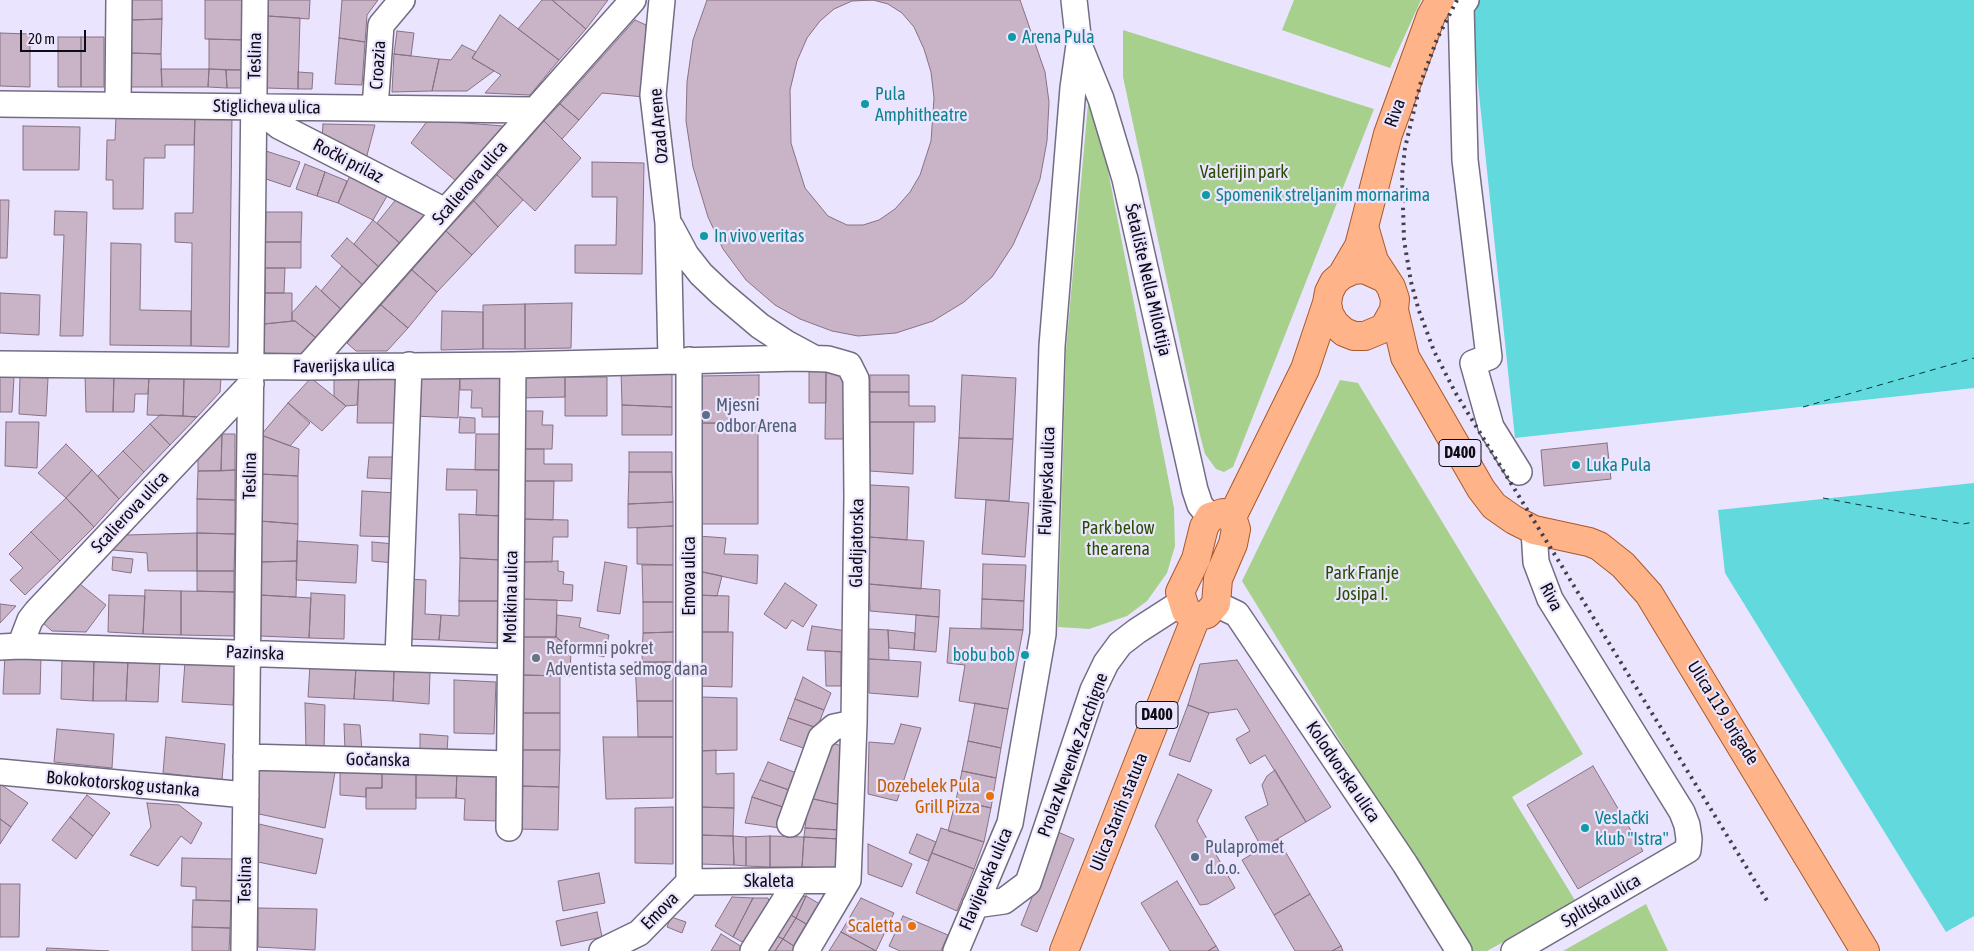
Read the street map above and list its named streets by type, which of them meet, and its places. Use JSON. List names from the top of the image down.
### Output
{
  "streets": {
    "main road": [
      "Riva",
      "D400",
      "Ulica 119. brigade",
      "Ulica Starih statuta"
    ],
    "street": [
      "Teslina",
      "Croazia",
      "Stiglicheva ulica",
      "Ozad Arene",
      "Ročki prilaz",
      "Scalierova ulica",
      "Šetalište Nella Milottija",
      "Faverijska ulica",
      "Flavijevska ulica",
      "Gladijatorska",
      "Emova ulica",
      "Motikina ulica",
      "Pazinska",
      "Prolaz Nevenke Zacchigne",
      "Gočanska",
      "Kolodvorska ulica",
      "Bokokotorskog ustanka",
      "Skaleta",
      "Splitska ulica",
      "Emova"
    ]
  },
  "crossings": [
    ["Teslina", "Stiglicheva ulica"],
    ["Teslina", "Ročki prilaz"],
    ["Teslina", "Scalierova ulica"],
    ["Teslina", "Faverijska ulica"],
    ["Teslina", "Pazinska"],
    ["Teslina", "Gočanska"],
    ["Teslina", "Bokokotorskog ustanka"],
    ["Croazia", "Stiglicheva ulica"],
    ["Stiglicheva ulica", "Ročki prilaz"],
    ["Stiglicheva ulica", "Scalierova ulica"],
    ["Riva", "D400"],
    ["Riva", "Ulica 119. brigade"],
    ["Riva", "Ulica Starih statuta"],
    ["Riva", "Splitska ulica"],
    ["Ozad Arene", "Faverijska ulica"],
    ["Ozad Arene", "Gladijatorska"],
    ["Ozad Arene", "Emova ulica"],
    ["Ročki prilaz", "Scalierova ulica"],
    ["Scalierova ulica", "Faverijska ulica"],
    ["Scalierova ulica", "Pazinska"],
    ["Šetalište Nella Milottija", "Flavijevska ulica"],
    ["Šetalište Nella Milottija", "Ulica Starih statuta"],
    ["Faverijska ulica", "Emova ulica"],
    ["Faverijska ulica", "Motikina ulica"],
    ["D400", "Ulica 119. brigade"],
    ["D400", "Ulica Starih statuta"],
    ["Flavijevska ulica", "Prolaz Nevenke Zacchigne"],
    ["Gladijatorska", "Skaleta"],
    ["Emova ulica", "Skaleta"],
    ["Emova ulica", "Emova"],
    ["Motikina ulica", "Pazinska"],
    ["Motikina ulica", "Gočanska"],
    ["Prolaz Nevenke Zacchigne", "Kolodvorska ulica"],
    ["Prolaz Nevenke Zacchigne", "Ulica Starih statuta"],
    ["Kolodvorska ulica", "Ulica Starih statuta"],
    ["Skaleta", "Emova"]
  ],
  "parks": ["Valerijin park", "Park below the arena", "Park Franje Josipa I."],
  "places": [
    "Arena Pula",
    "Pula Amphitheatre",
    "Spomenik streljanim mornarima",
    "In vivo veritas",
    "Mjesni odbor Arena",
    "Luka Pula",
    "bobu bob",
    "Reformni pokret Adventista sedmog dana",
    "Dozebelek Pula Grill Pizza",
    "Veslački klub \"Istra\"",
    "Pulapromet d.o.o.",
    "Scaletta"
  ],
  "scale_bar": "20 m"
}
